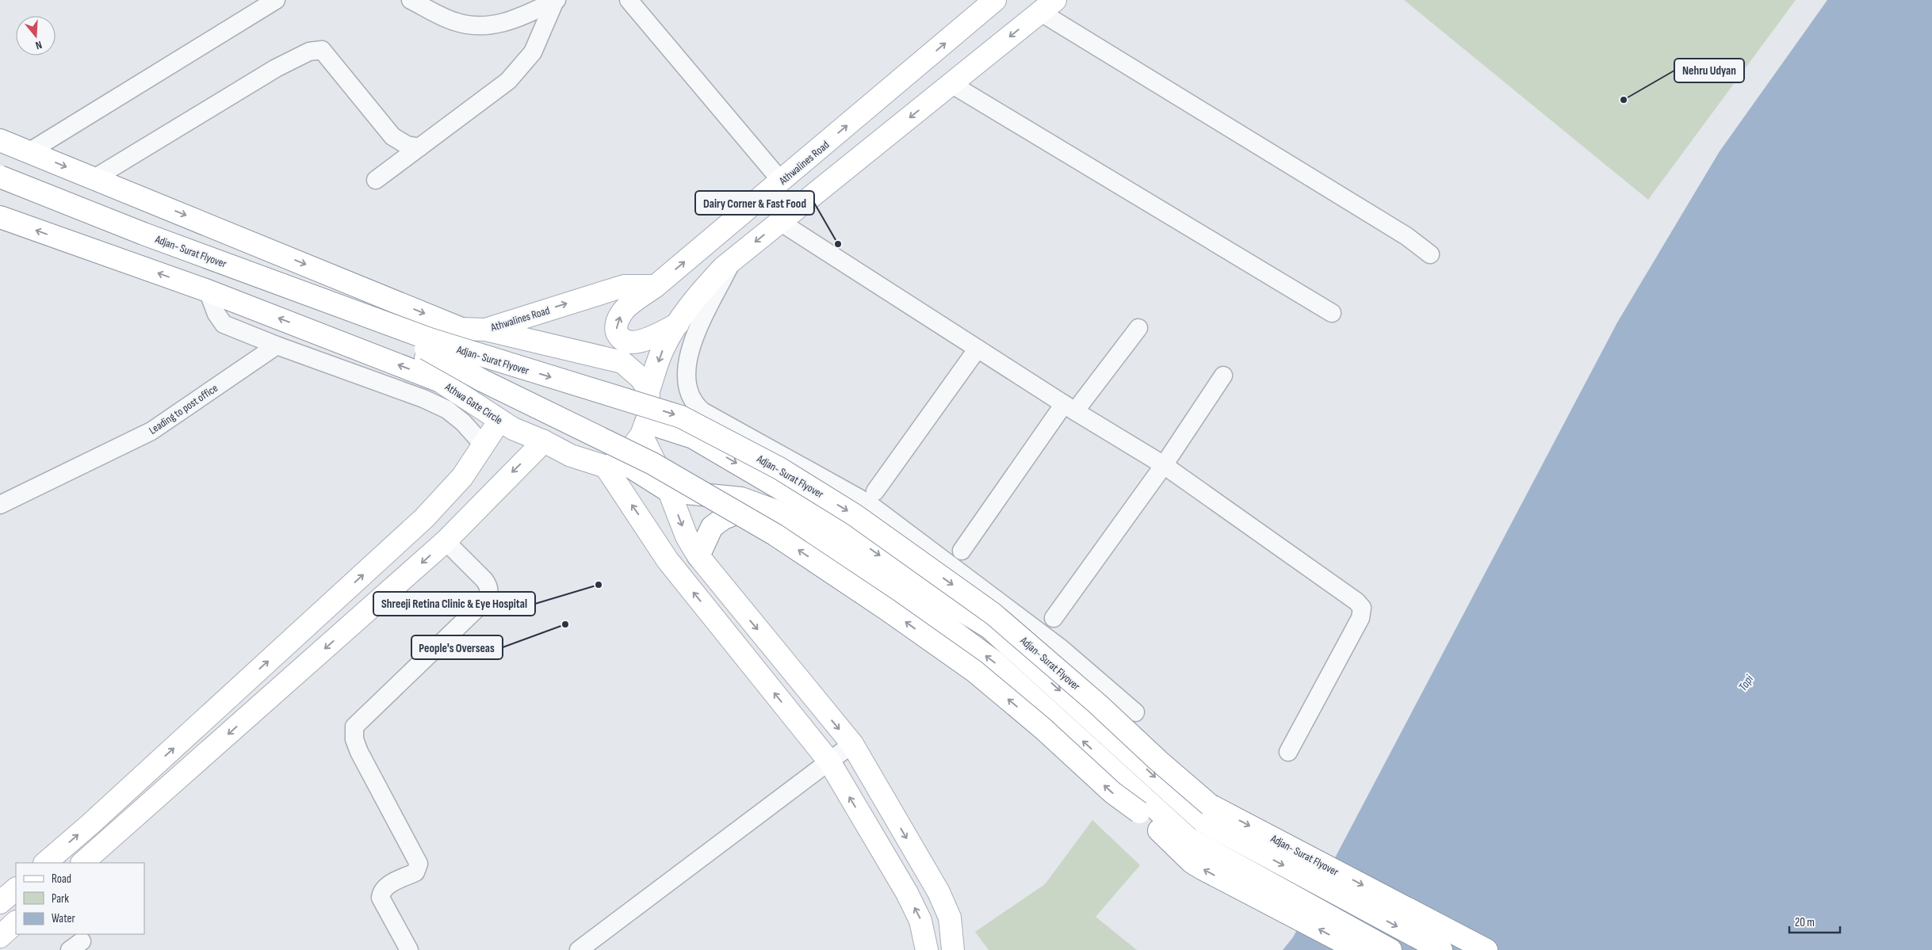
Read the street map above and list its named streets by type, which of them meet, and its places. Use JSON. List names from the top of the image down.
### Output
{
  "streets": {
    "main road": ["Athwalines Road", "Adjan- Surat Flyover", "Athwa Gate Circle"],
    "street": ["Leading to post office"]
  },
  "crossings": [
    ["Athwalines Road", "Athwa Gate Circle"]
  ],
  "water": ["Tapi"],
  "places": [
    "Nehru Udyan",
    "Dairy Corner & Fast Food",
    "Shreeji Retina Clinic & Eye Hospital",
    "People's Overseas"
  ],
  "legend": ["Road", "Park", "Water"],
  "scale_bar": "20 m",
  "north": "bottom"
}
